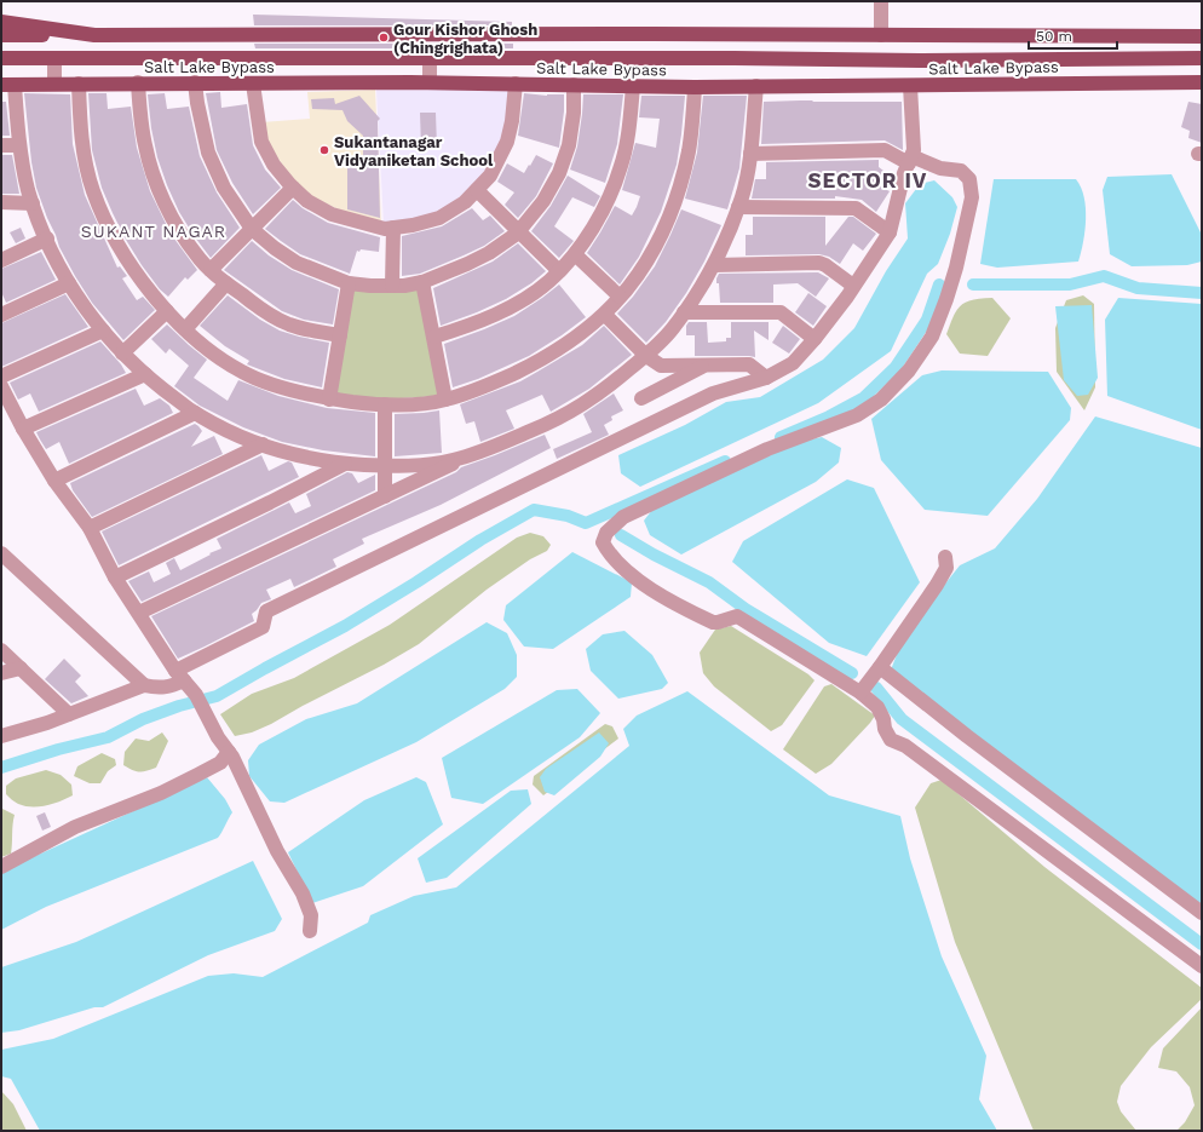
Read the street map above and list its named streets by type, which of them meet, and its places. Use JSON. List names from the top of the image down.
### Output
{
  "streets": {
    "main road": ["Salt Lake Bypass"]
  },
  "districts": ["SECTOR IV", "SUKANT NAGAR"],
  "places": ["Gour Kishor Ghosh (Chingrighata)", "Sukantanagar Vidyaniketan School"],
  "scale_bar": "50 m"
}
